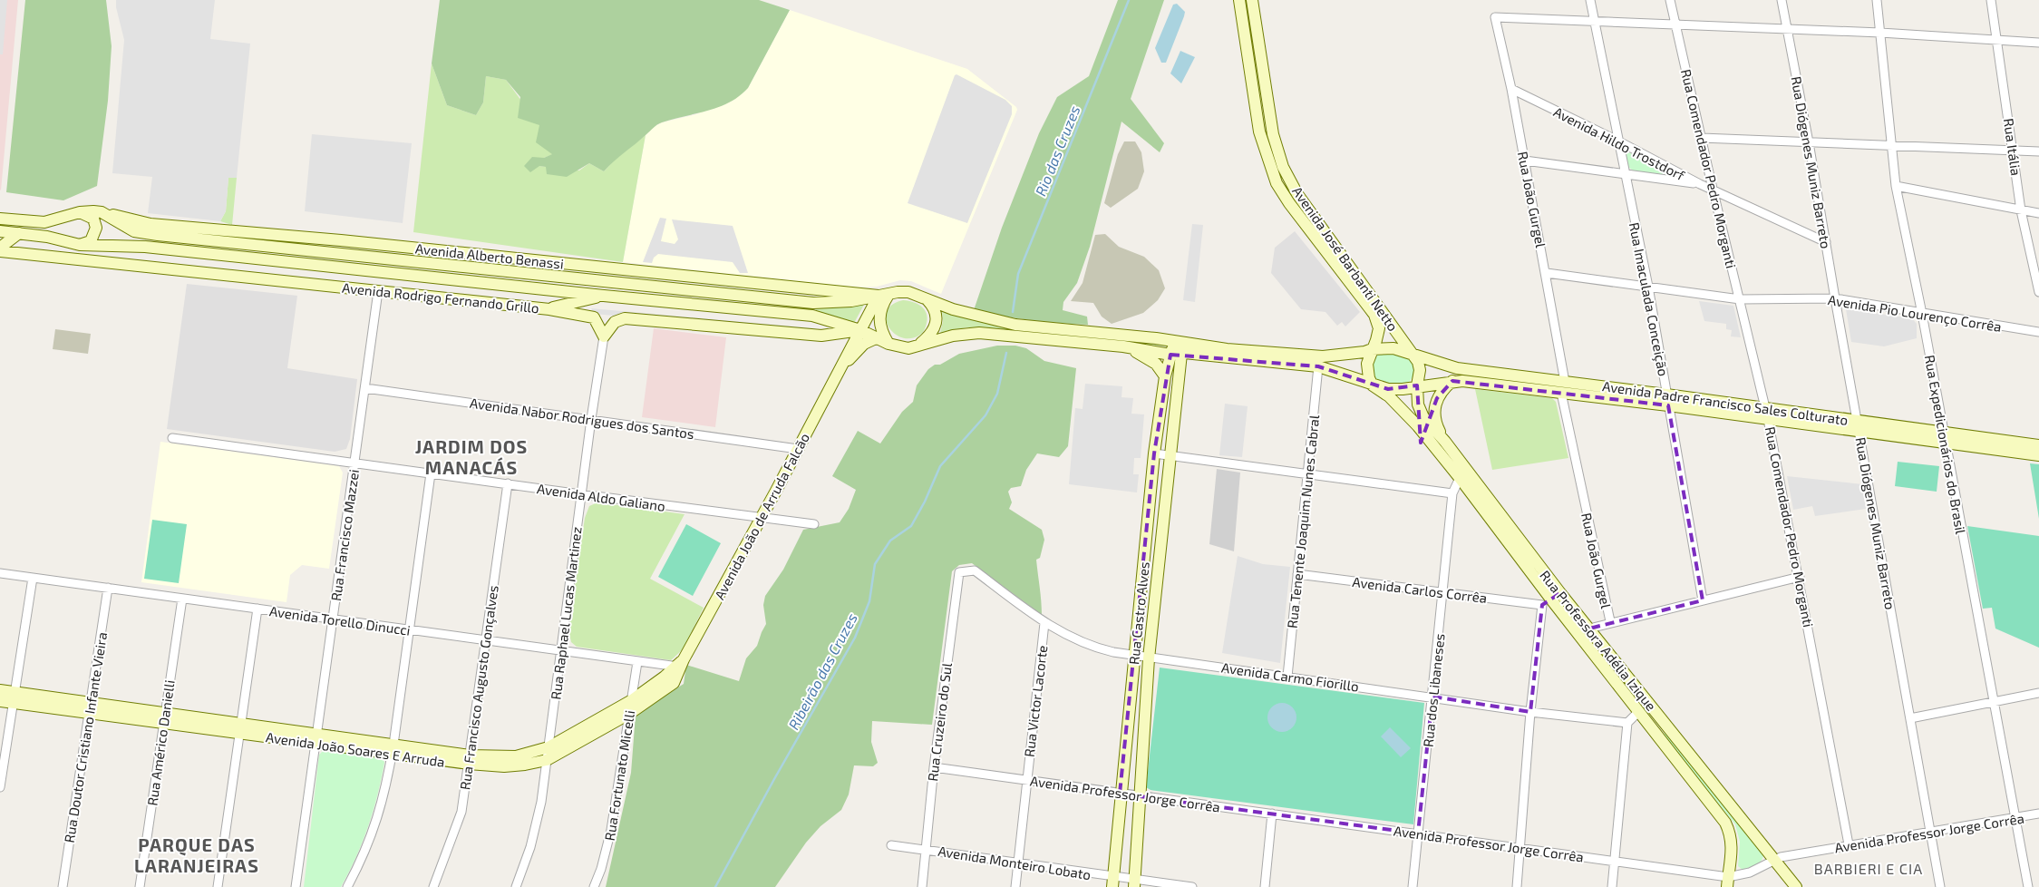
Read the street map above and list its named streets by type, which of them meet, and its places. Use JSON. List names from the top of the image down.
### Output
{
  "streets": {
    "main road": [
      "Avenida José Barbanti Netto",
      "Avenida Rodrigo Fernando Grillo",
      "Avenida Padre Francisco Sales Colturato",
      "Avenida João de Arruda Falcão",
      "Rua Castro Alves",
      "Rua Professora Adélia Izique",
      "Avenida João Soares E Arruda"
    ],
    "street": [
      "Avenida Hildo Trostdorf",
      "Rua Itália",
      "Rua Diógenes Muniz Barreto",
      "Rua Comendador Pedro Morganti",
      "Rua João Gurgel",
      "Rua Imaculada Conceição",
      "Avenida Pio Lourenço Corrêa",
      "Avenida Nabor Rodrigues dos Santos",
      "Rua Expedicionários do Brasil",
      "Avenida Aldo Galiano",
      "Rua Tenente Joaquim Nunes Cabral",
      "Rua Francisco Mazzei",
      "Avenida Carlos Corrêa",
      "Rua Raphael Lucas Martinez",
      "Avenida Torello Dinucci",
      "Avenida Carmo Fiorillo",
      "Rua Francisco Augusto Gonçalves",
      "Rua dos Libaneses",
      "Rua Victor Lacorte",
      "Rua Cruzeiro do Sul",
      "Rua Doutor Cristiano Infante Vieira",
      "Rua Américo Danielli",
      "Rua Fortunato Micelli",
      "Avenida Professor Jorge Corrêa",
      "Avenida Monteiro Lobato"
    ]
  },
  "crossings": [
    ["Avenida Hildo Trostdorf", "Rua Diógenes Muniz Barreto"],
    ["Avenida Hildo Trostdorf", "Rua Comendador Pedro Morganti"],
    ["Avenida Hildo Trostdorf", "Rua João Gurgel"],
    ["Avenida Hildo Trostdorf", "Rua Imaculada Conceição"],
    ["Rua Diógenes Muniz Barreto", "Avenida Pio Lourenço Corrêa"],
    ["Rua Diógenes Muniz Barreto", "Avenida Padre Francisco Sales Colturato"],
    ["Rua Diógenes Muniz Barreto", "Avenida Professor Jorge Corrêa"],
    ["Rua Comendador Pedro Morganti", "Avenida Pio Lourenço Corrêa"],
    ["Rua Comendador Pedro Morganti", "Avenida Padre Francisco Sales Colturato"],
    ["Rua Comendador Pedro Morganti", "Avenida Professor Jorge Corrêa"],
    ["Rua João Gurgel", "Rua Imaculada Conceição"],
    ["Rua João Gurgel", "Avenida Pio Lourenço Corrêa"],
    ["Rua João Gurgel", "Avenida Padre Francisco Sales Colturato"],
    ["Avenida José Barbanti Netto", "Avenida Padre Francisco Sales Colturato"],
    ["Avenida José Barbanti Netto", "Rua Professora Adélia Izique"],
    ["Avenida Rodrigo Fernando Grillo", "Rua Francisco Mazzei"],
    ["Avenida Rodrigo Fernando Grillo", "Rua Raphael Lucas Martinez"],
    ["Rua Imaculada Conceição", "Avenida Pio Lourenço Corrêa"],
    ["Rua Imaculada Conceição", "Avenida Padre Francisco Sales Colturato"],
    ["Avenida Pio Lourenço Corrêa", "Rua Expedicionários do Brasil"],
    ["Avenida Padre Francisco Sales Colturato", "Rua Expedicionários do Brasil"],
    ["Avenida Padre Francisco Sales Colturato", "Rua Professora Adélia Izique"],
    ["Avenida Nabor Rodrigues dos Santos", "Avenida João de Arruda Falcão"],
    ["Avenida Nabor Rodrigues dos Santos", "Rua Francisco Mazzei"],
    ["Avenida Nabor Rodrigues dos Santos", "Rua Raphael Lucas Martinez"],
    ["Rua Expedicionários do Brasil", "Avenida Professor Jorge Corrêa"],
    ["Avenida Aldo Galiano", "Avenida João de Arruda Falcão"],
    ["Avenida Aldo Galiano", "Rua Francisco Mazzei"],
    ["Avenida Aldo Galiano", "Rua Raphael Lucas Martinez"],
    ["Avenida Aldo Galiano", "Rua Francisco Augusto Gonçalves"],
    ["Avenida João de Arruda Falcão", "Avenida Torello Dinucci"],
    ["Avenida João de Arruda Falcão", "Avenida João Soares E Arruda"],
    ["Rua Tenente Joaquim Nunes Cabral", "Avenida Carlos Corrêa"],
    ["Rua Tenente Joaquim Nunes Cabral", "Avenida Carmo Fiorillo"],
    ["Rua Francisco Mazzei", "Avenida Torello Dinucci"],
    ["Rua Francisco Mazzei", "Avenida João Soares E Arruda"],
    ["Avenida Carlos Corrêa", "Rua Professora Adélia Izique"],
    ["Avenida Carlos Corrêa", "Rua dos Libaneses"],
    ["Rua Raphael Lucas Martinez", "Avenida Torello Dinucci"],
    ["Rua Raphael Lucas Martinez", "Avenida João Soares E Arruda"],
    ["Rua Castro Alves", "Avenida Carmo Fiorillo"],
    ["Rua Castro Alves", "Avenida Professor Jorge Corrêa"],
    ["Rua Castro Alves", "Avenida Monteiro Lobato"],
    ["Avenida Torello Dinucci", "Rua Francisco Augusto Gonçalves"],
    ["Avenida Torello Dinucci", "Rua Doutor Cristiano Infante Vieira"],
    ["Avenida Torello Dinucci", "Rua Américo Danielli"],
    ["Avenida Torello Dinucci", "Avenida João Soares E Arruda"],
    ["Avenida Torello Dinucci", "Rua Fortunato Micelli"],
    ["Rua Professora Adélia Izique", "Rua dos Libaneses"],
    ["Rua Professora Adélia Izique", "Avenida Professor Jorge Corrêa"],
    ["Avenida Carmo Fiorillo", "Rua dos Libaneses"],
    ["Avenida Carmo Fiorillo", "Rua Victor Lacorte"],
    ["Avenida Carmo Fiorillo", "Rua Cruzeiro do Sul"],
    ["Rua Francisco Augusto Gonçalves", "Avenida João Soares E Arruda"],
    ["Rua dos Libaneses", "Avenida Professor Jorge Corrêa"],
    ["Rua Victor Lacorte", "Avenida Professor Jorge Corrêa"],
    ["Rua Victor Lacorte", "Avenida Monteiro Lobato"],
    ["Rua Cruzeiro do Sul", "Avenida Professor Jorge Corrêa"],
    ["Rua Cruzeiro do Sul", "Avenida Monteiro Lobato"],
    ["Rua Doutor Cristiano Infante Vieira", "Avenida João Soares E Arruda"],
    ["Rua Américo Danielli", "Avenida João Soares E Arruda"],
    ["Avenida João Soares E Arruda", "Rua Fortunato Micelli"]
  ],
  "districts": ["JARDIM DOS MANACÁS", "PARQUE DAS LARANJEIRAS", "BARBIERI E CIA"],
  "water": ["Rio das Cruzes", "Ribeirão das Cruzes"]
}
